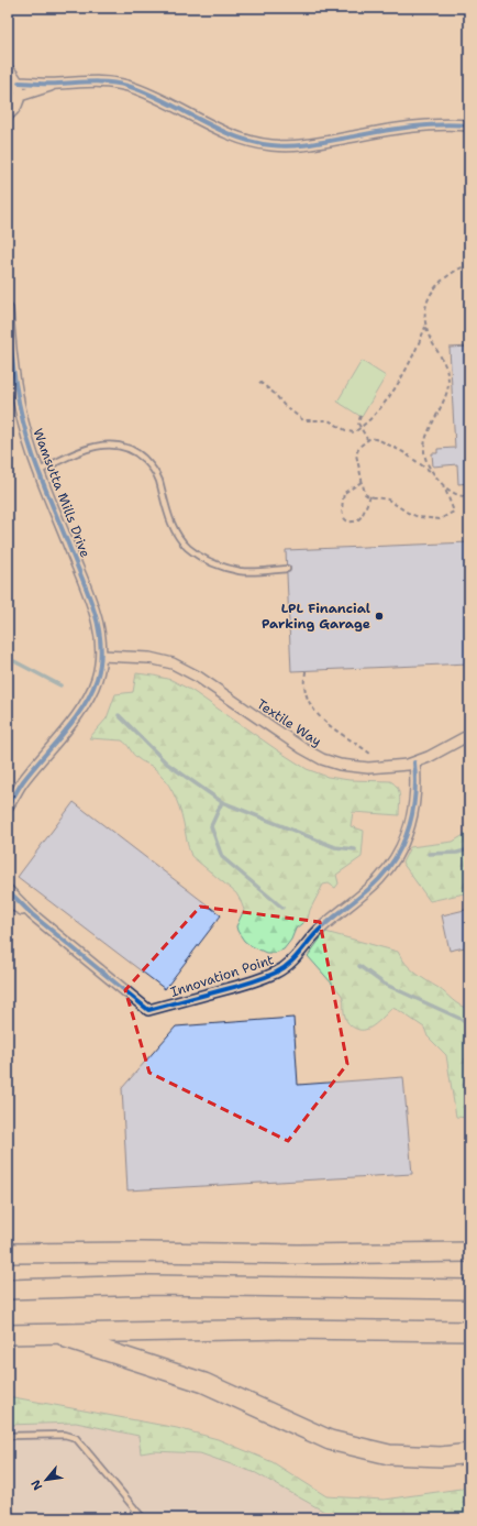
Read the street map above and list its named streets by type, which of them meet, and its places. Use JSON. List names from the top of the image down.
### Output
{
  "streets": {
    "street": ["Wamsutta Mills Drive", "Textile Way", "Innovation Point"]
  },
  "crossings": [
    ["Wamsutta Mills Drive", "Textile Way"],
    ["Textile Way", "Innovation Point"]
  ],
  "places": ["LPL Financial Parking Garage"],
  "north": "bottom left"
}
